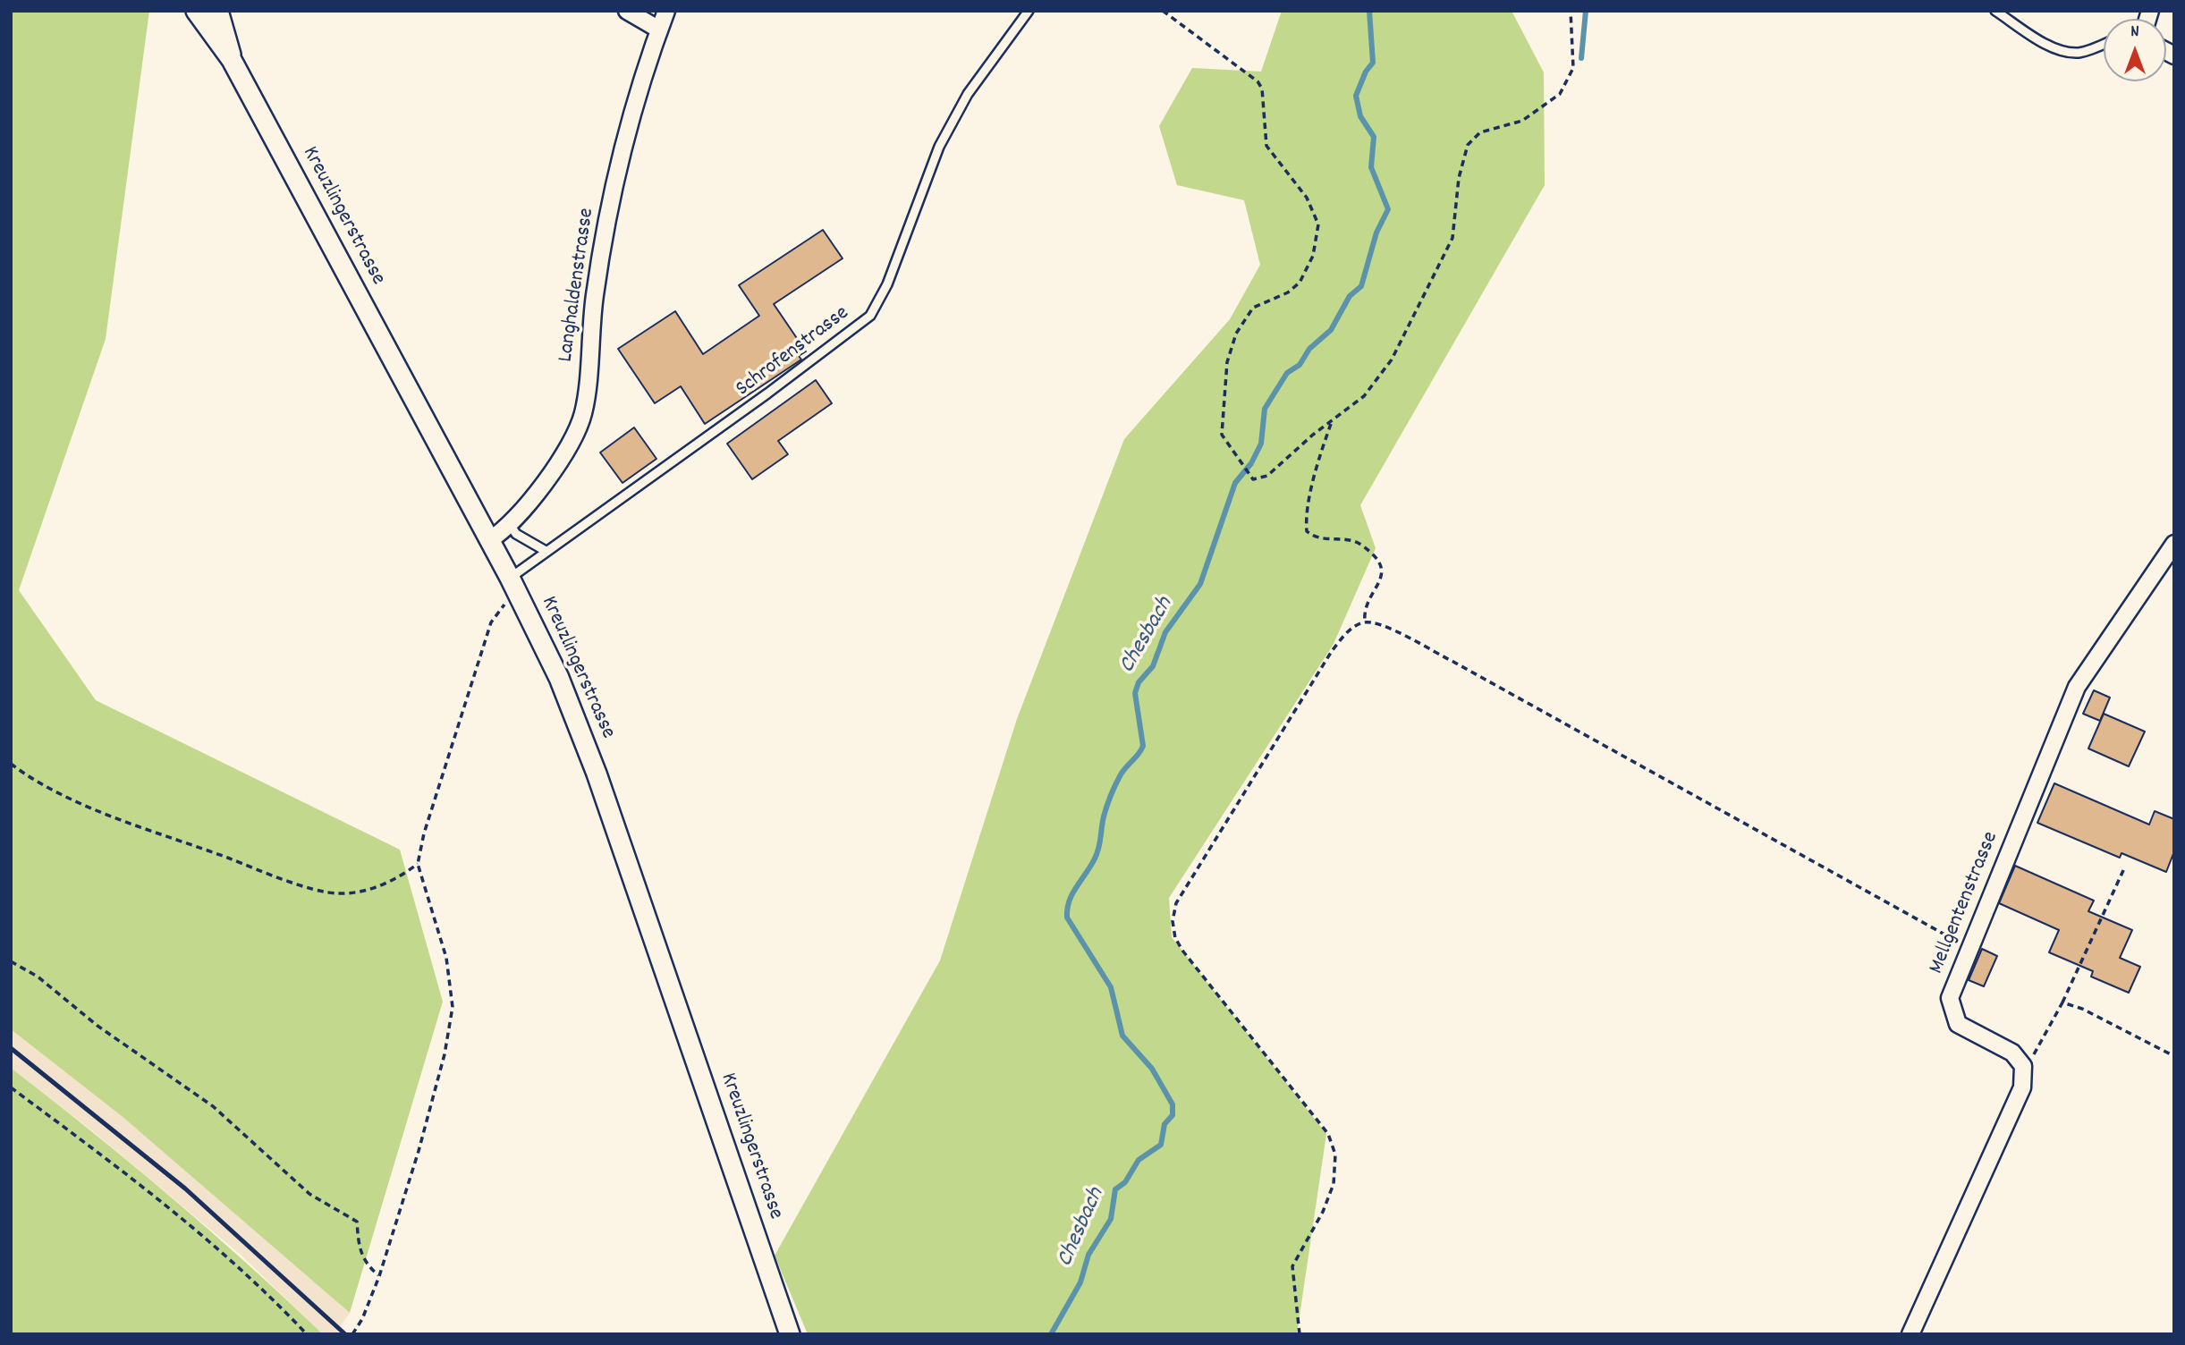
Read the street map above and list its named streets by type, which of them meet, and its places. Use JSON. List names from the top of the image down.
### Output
{
  "streets": {
    "street": ["Kreuzlingerstrasse", "Langhaldenstrasse", "Mellgentenstrasse"],
    "lane": ["Schrofenstrasse"]
  },
  "crossings": [
    ["Kreuzlingerstrasse", "Langhaldenstrasse"],
    ["Kreuzlingerstrasse", "Schrofenstrasse"]
  ],
  "water": ["Chesbach"],
  "north": "top"
}
